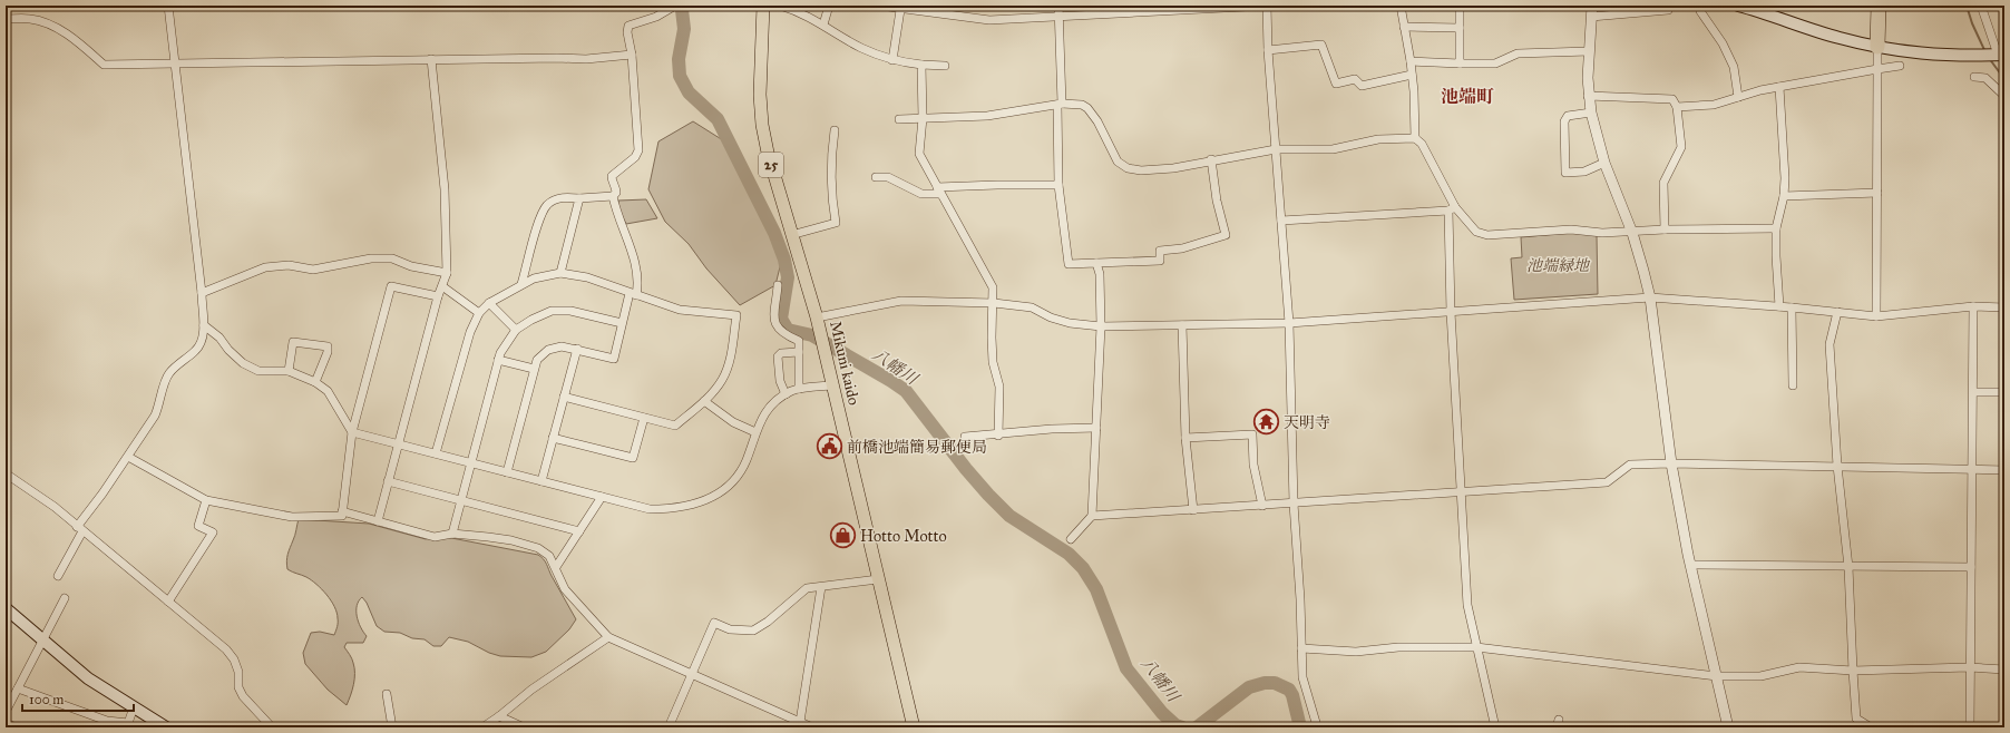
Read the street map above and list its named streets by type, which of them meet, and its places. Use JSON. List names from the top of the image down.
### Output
{
  "streets": {
    "main road": ["25", "Mikuni kaido"]
  },
  "districts": ["池端町"],
  "water": ["八幡川"],
  "parks": ["池端緑地"],
  "places": {
    "temple": ["天明寺"],
    "public building": ["前橋池端簡易郵便局"],
    "shop": ["Hotto Motto"]
  },
  "scale_bar": "100 m"
}
